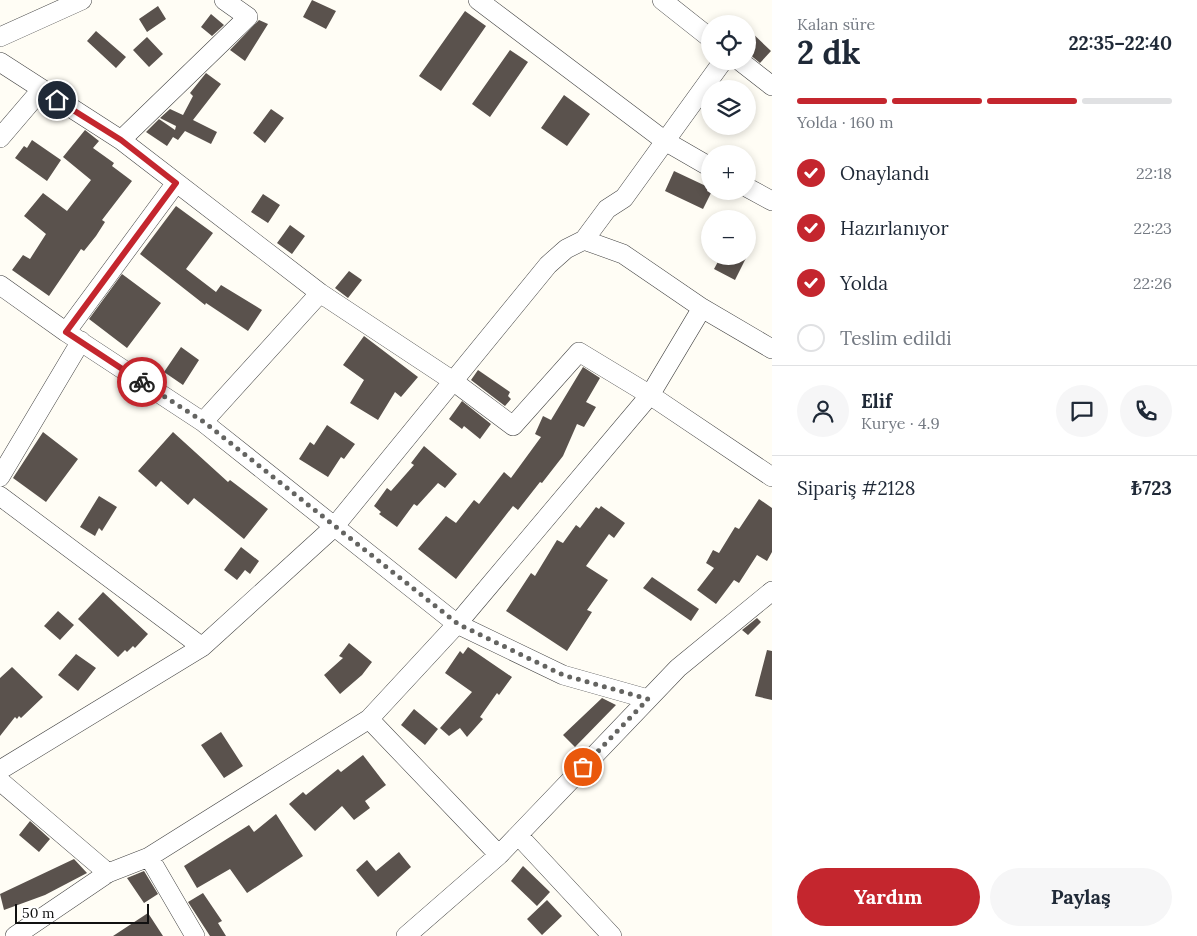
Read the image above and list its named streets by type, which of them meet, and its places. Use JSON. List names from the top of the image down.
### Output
{
  "scale_bar": "50 m",
  "page": {
    "heading": ["2 dk", "Kalan süre", "22:35–22:40"],
    "panel": [
      "Elif",
      "Kurye · 4.9",
      "Sipariş #2128",
      "₺723"
    ],
    "map_buttons": ["+", "−"],
    "bar": "Yolda · 160 m",
    "list": [
      ["Onaylandı", "22:18"],
      ["Hazırlanıyor", "22:23"],
      ["Yolda", "22:26"],
      "Teslim edildi"
    ],
    "buttons": ["Yardım", "Paylaş"],
    "scale": "50 m"
  }
}
